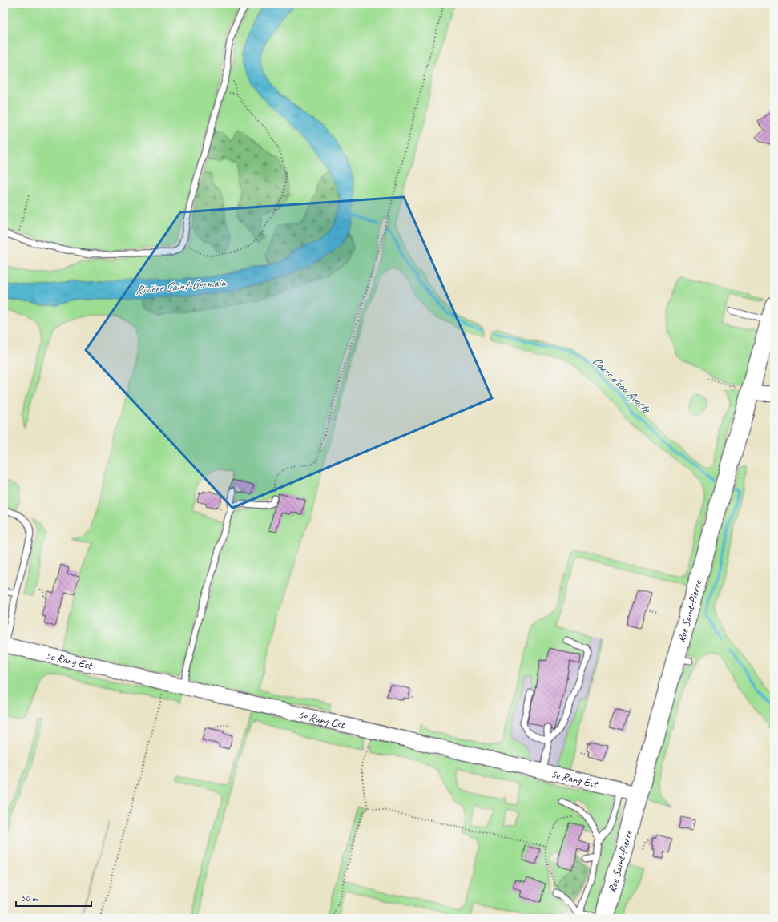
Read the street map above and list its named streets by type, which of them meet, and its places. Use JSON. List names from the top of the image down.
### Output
{
  "streets": {
    "main road": ["Rue Saint-Pierre"],
    "street": ["5e Rang Est"]
  },
  "crossings": [
    ["Rue Saint-Pierre", "5e Rang Est"]
  ],
  "water": ["Rivière Saint-Germain", "Cours d'eau Ayotte"],
  "scale_bar": "50 m"
}
